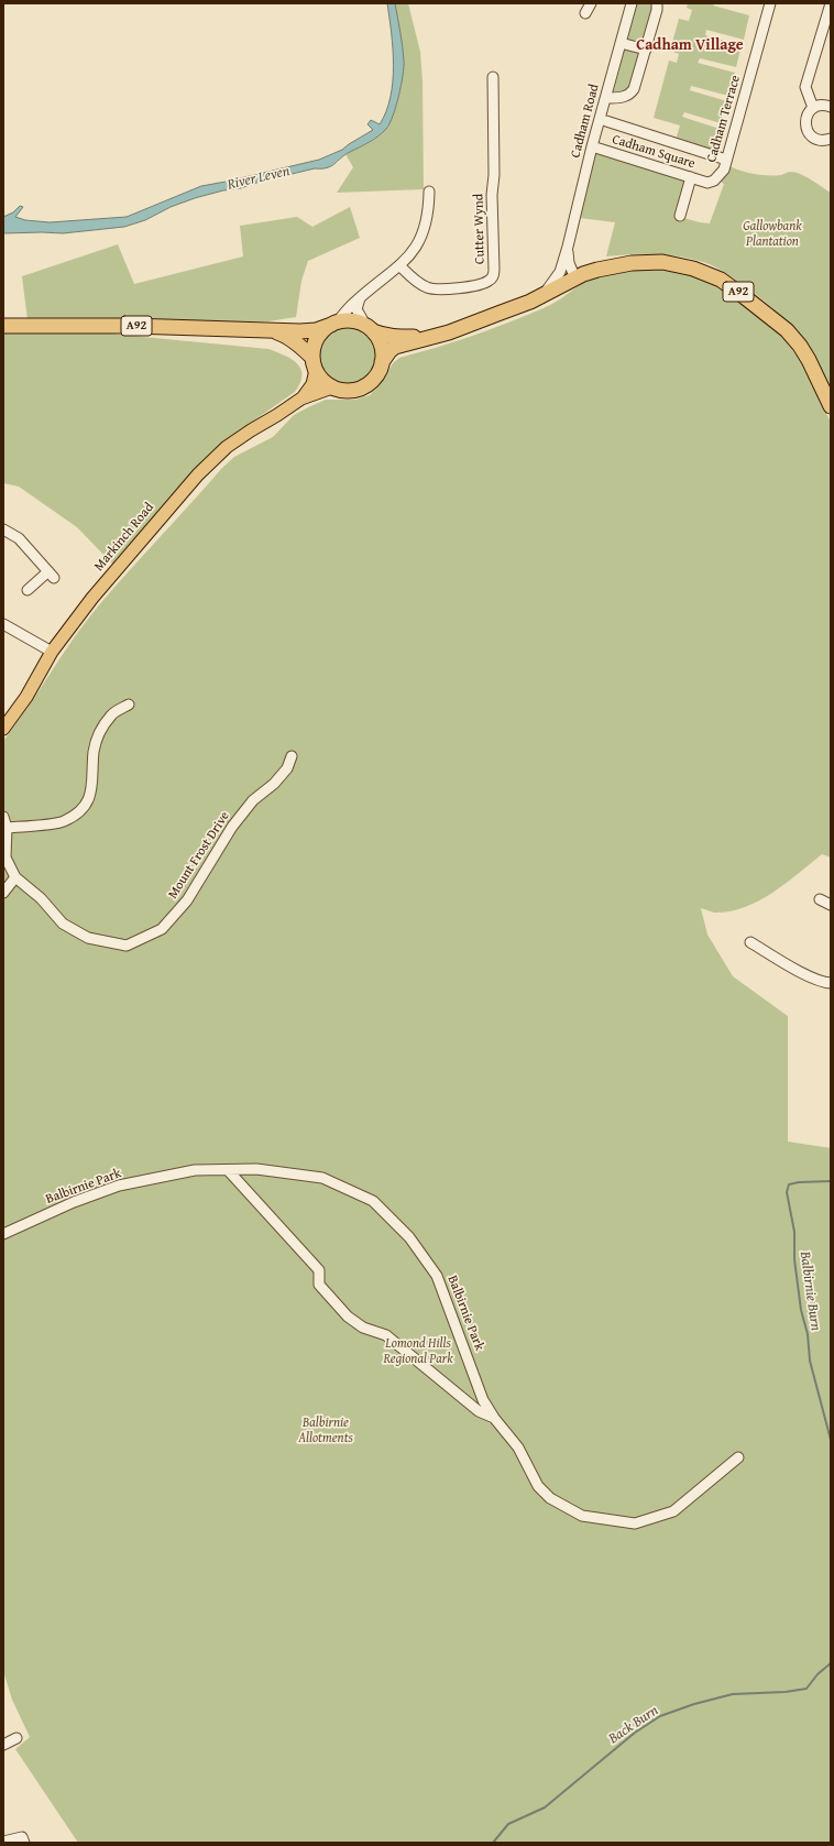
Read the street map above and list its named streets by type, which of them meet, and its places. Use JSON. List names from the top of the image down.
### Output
{
  "streets": {
    "highway": ["A92"],
    "main road": ["Markinch Road"],
    "street": [
      "Cadham Terrace",
      "Cadham Road",
      "Cadham Square",
      "Cutter Wynd",
      "Mount Frost Drive",
      "Balbirnie Park"
    ]
  },
  "crossings": [
    ["Cadham Terrace", "Cadham Square"],
    ["Cadham Road", "Cadham Square"],
    ["Cadham Road", "A92"],
    ["A92", "Markinch Road"]
  ],
  "districts": ["Cadham Village"],
  "water": ["River Leven", "Balbirnie Burn", "Back Burn"],
  "parks": ["Gallowbank Plantation", "Lomond Hills Regional Park", "Balbirnie Allotments"]
}
